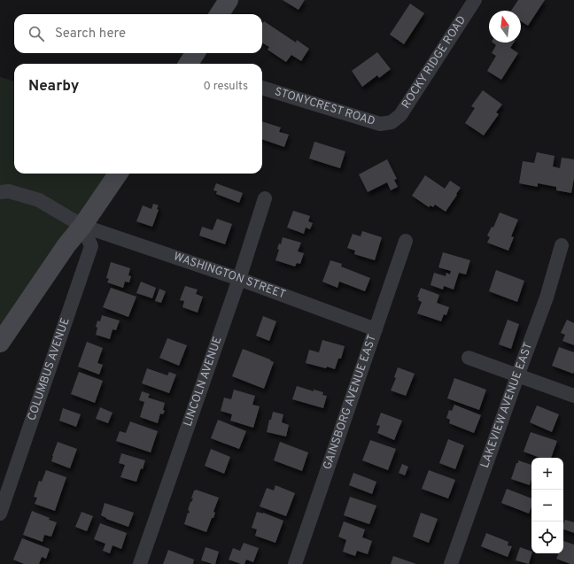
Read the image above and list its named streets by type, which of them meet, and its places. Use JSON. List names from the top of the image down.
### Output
{
  "streets": {
    "street": [
      "ROCKY RIDGE ROAD",
      "STONYCREST ROAD",
      "WASHINGTON STREET",
      "COLUMBUS AVENUE",
      "LINCOLN AVENUE",
      "GAINSBORG AVENUE EAST",
      "LAKEVIEW AVENUE EAST"
    ]
  },
  "crossings": [
    ["ROCKY RIDGE ROAD", "STONYCREST ROAD"],
    ["WASHINGTON STREET", "COLUMBUS AVENUE"],
    ["WASHINGTON STREET", "LINCOLN AVENUE"],
    ["WASHINGTON STREET", "GAINSBORG AVENUE EAST"]
  ],
  "north": "top",
  "page": {
    "search": "Search here",
    "heading": ["Nearby", "0 results"],
    "map_buttons": ["+", "−"]
  }
}
